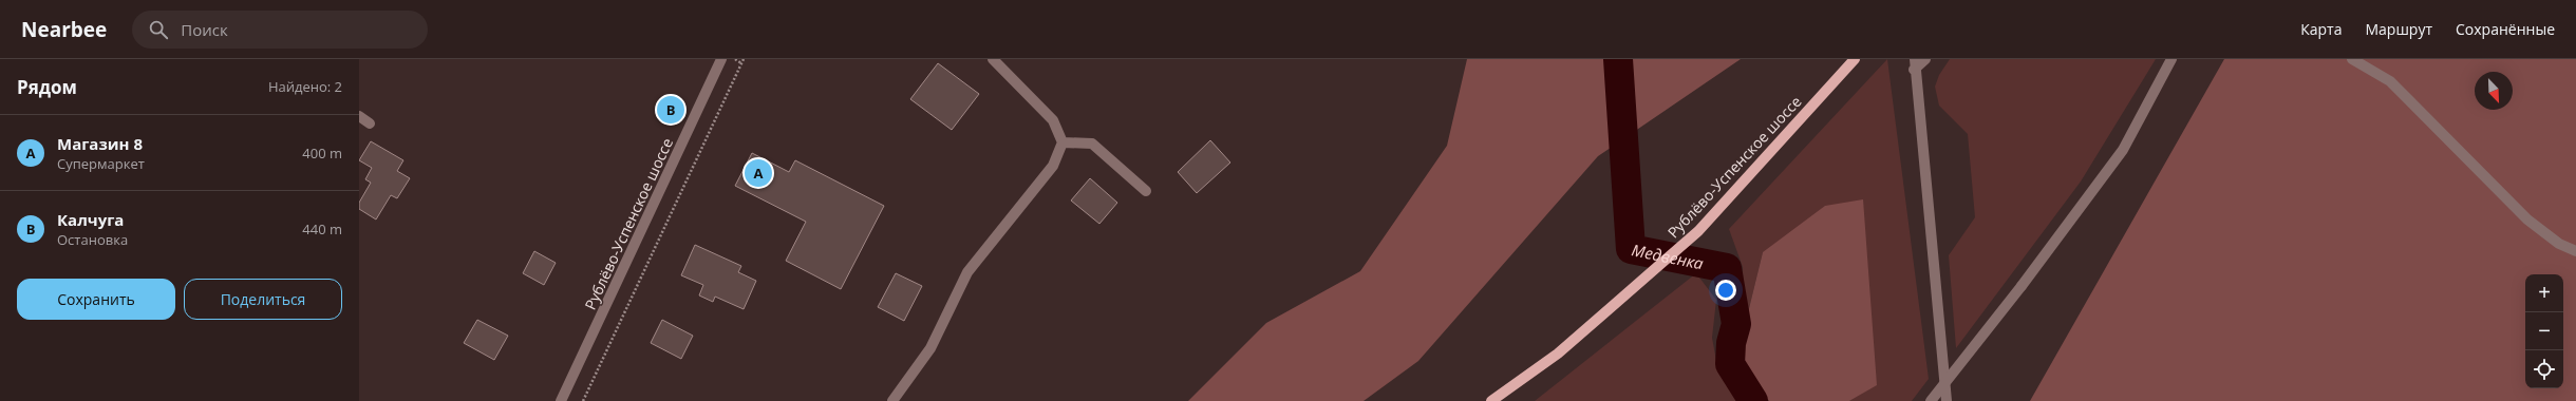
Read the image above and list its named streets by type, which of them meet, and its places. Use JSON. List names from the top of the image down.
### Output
{
  "streets": {
    "main road": ["Рублёво-Успенское шоссе"]
  },
  "water": ["Медвенка"],
  "north": "bottom right",
  "page": {
    "header": "Nearbee",
    "search": "Поиск",
    "nav": ["Карта", "Маршрут", "Сохранённые"],
    "heading": ["Рядом", "Найдено: 2"],
    "pins": ["B", "A"],
    "list": [
      {
        "mark": "A",
        "name": "Магазин 8",
        "note": "Супермаркет",
        "value": "400 m"
      },
      {
        "mark": "B",
        "name": "Калчуга",
        "note": "Остановка",
        "value": "440 m"
      }
    ],
    "buttons": ["Сохранить", "Поделиться"],
    "map_buttons": ["+", "−"]
  }
}
